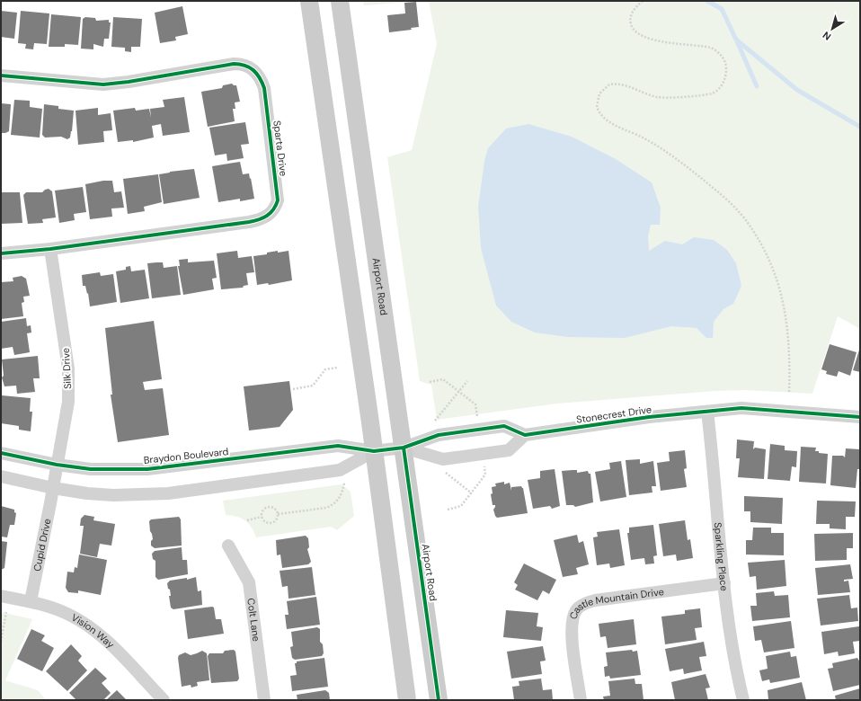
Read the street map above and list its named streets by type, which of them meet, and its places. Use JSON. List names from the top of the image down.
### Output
{
  "streets": {
    "main road": ["Airport Road"],
    "street": [
      "Sparta Drive",
      "Silk Drive",
      "Stonecrest Drive",
      "Braydon Boulevard",
      "Cupid Drive",
      "Sparkling Place",
      "Castle Mountain Drive",
      "Colt Lane",
      "Vision Way"
    ]
  },
  "crossings": [
    ["Sparta Drive", "Silk Drive"],
    ["Silk Drive", "Braydon Boulevard"],
    ["Silk Drive", "Cupid Drive"],
    ["Stonecrest Drive", "Sparkling Place"],
    ["Cupid Drive", "Vision Way"],
    ["Sparkling Place", "Castle Mountain Drive"]
  ],
  "north": "bottom left"
}
